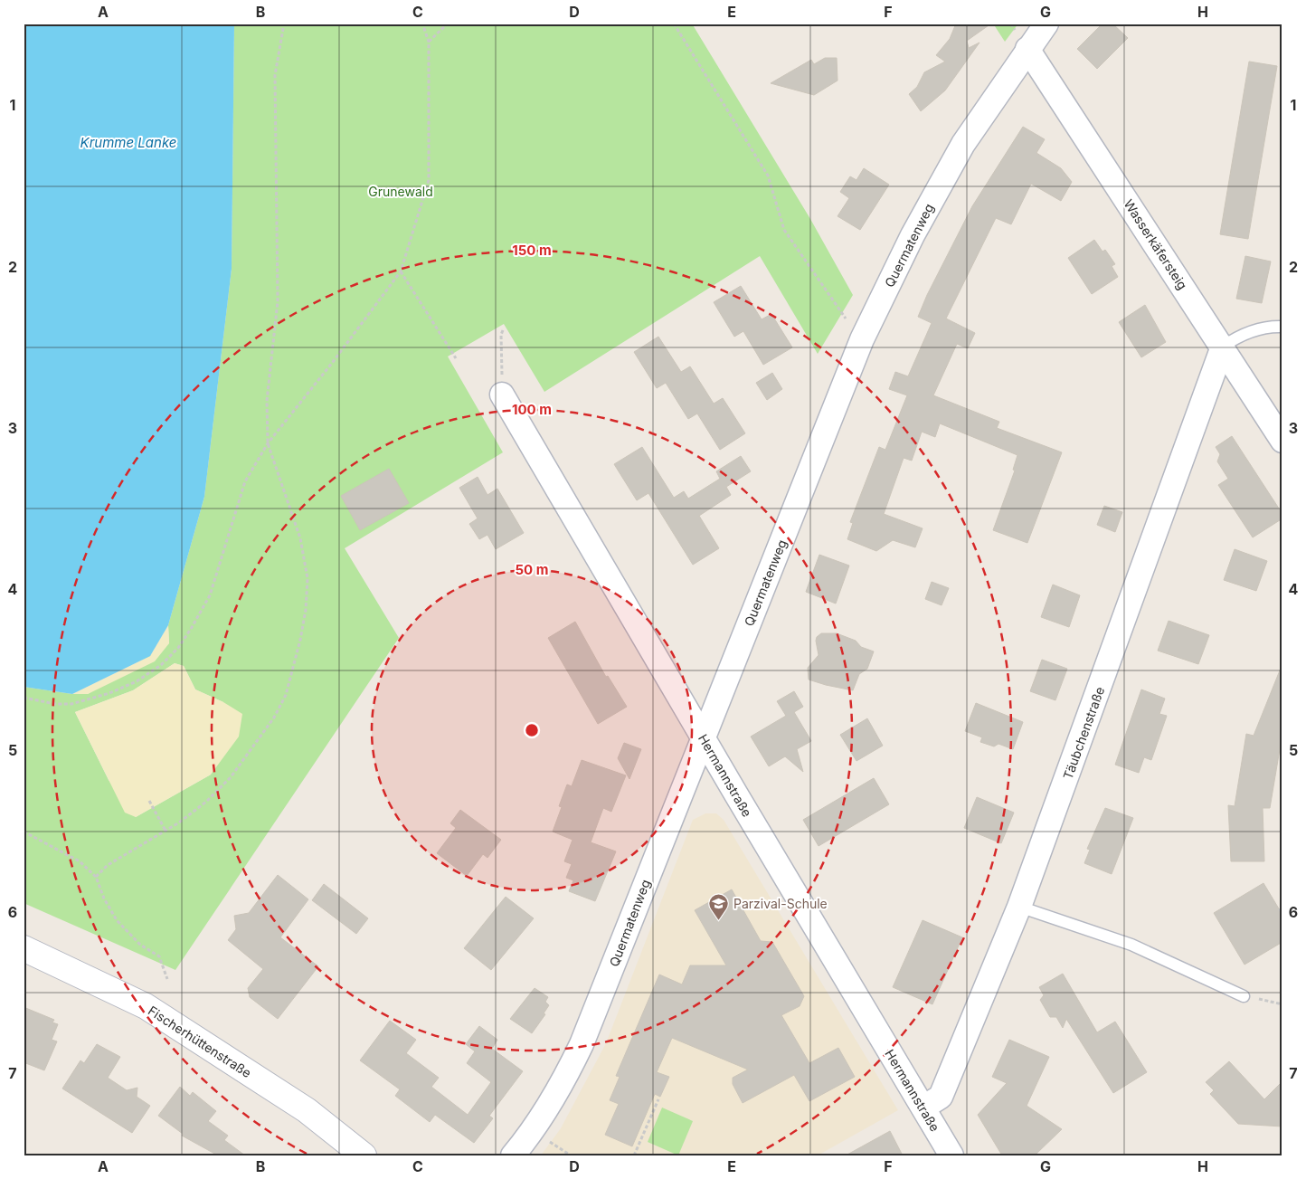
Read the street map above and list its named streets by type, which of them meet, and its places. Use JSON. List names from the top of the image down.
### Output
{
  "streets": {
    "street": [
      "Wasserkäfersteig",
      "Quermatenweg",
      "Täubchenstraße",
      "Hermannstraße",
      "Fischerhüttenstraße"
    ]
  },
  "crossings": [
    ["Wasserkäfersteig", "Quermatenweg"],
    ["Wasserkäfersteig", "Täubchenstraße"],
    ["Quermatenweg", "Hermannstraße"],
    ["Täubchenstraße", "Hermannstraße"]
  ],
  "water": ["Krumme Lanke"],
  "parks": ["Grunewald"],
  "places": {
    "school or university": ["Parzival-Schule"]
  },
  "grid": {
    "columns": [
      "A",
      "B",
      "C",
      "D",
      "E",
      "F",
      "G",
      "H"
    ],
    "rows": [
      "1",
      "2",
      "3",
      "4",
      "5",
      "6",
      "7"
    ]
  },
  "rings": ["150 m", "100 m", "50 m"]
}
